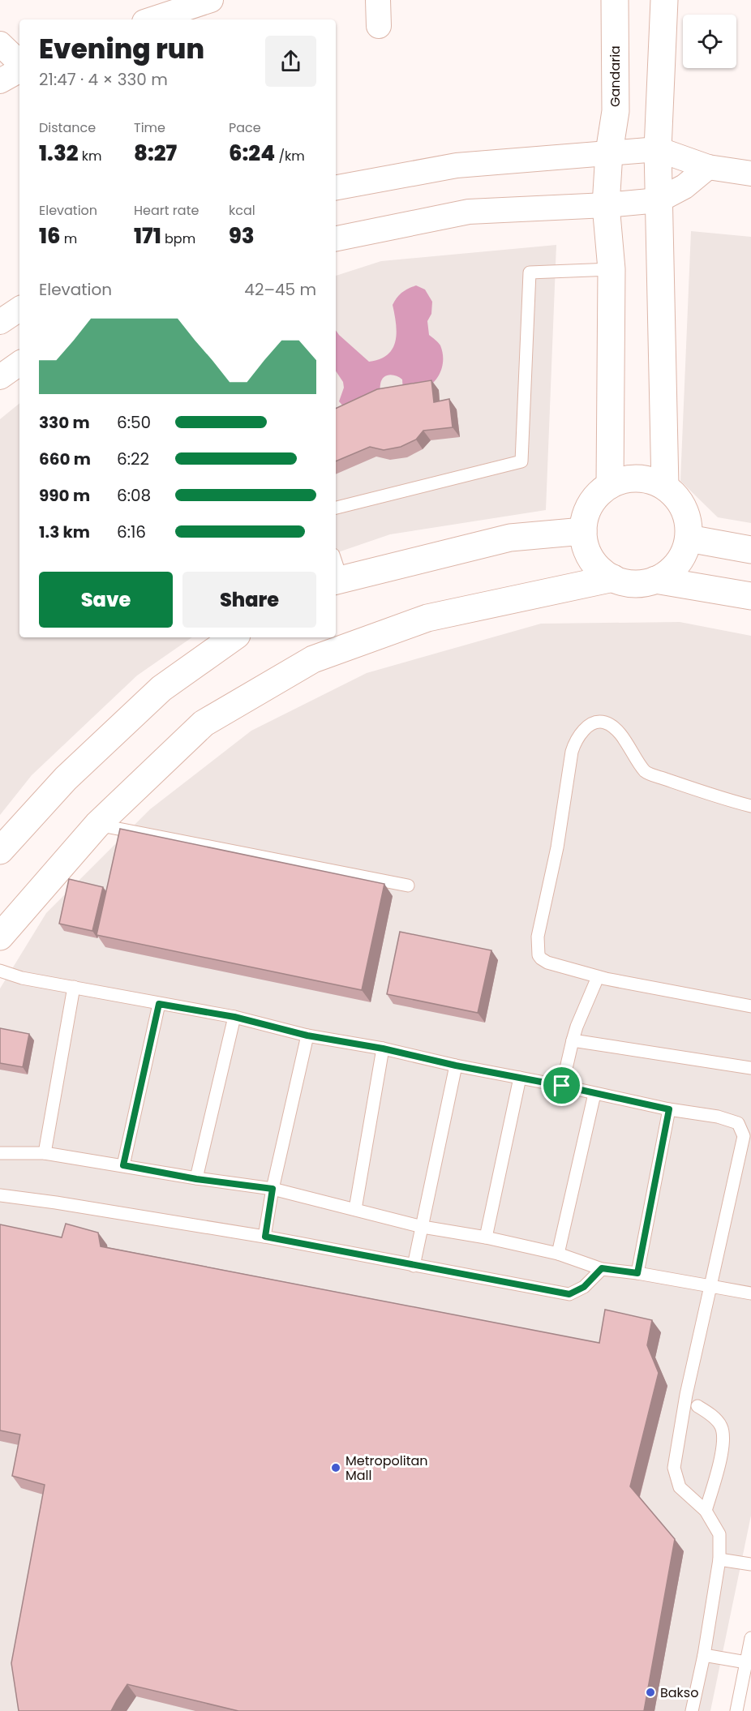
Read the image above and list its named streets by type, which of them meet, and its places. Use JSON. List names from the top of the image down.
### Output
{
  "streets": {
    "street": ["Gandaria"]
  },
  "places": ["Metropolitan Mall", "Bakso"],
  "page": {
    "heading": ["Evening run", "21:47 · 4 × 330 m"],
    "stats": [
      ["Distance", "1.32 km"],
      ["Time", "8:27"],
      ["Pace", "6:24 /km"],
      ["Elevation", "16 m"],
      ["Heart rate", "171 bpm"],
      ["kcal", "93"]
    ],
    "chart": ["Elevation", "42–45 m"],
    "list": [
      {
        "name": "330 m",
        "note": "6:50"
      },
      {
        "name": "660 m",
        "note": "6:22"
      },
      {
        "name": "990 m",
        "note": "6:08"
      },
      {
        "name": "1.3 km",
        "note": "6:16"
      }
    ],
    "buttons": ["Save", "Share"]
  }
}
